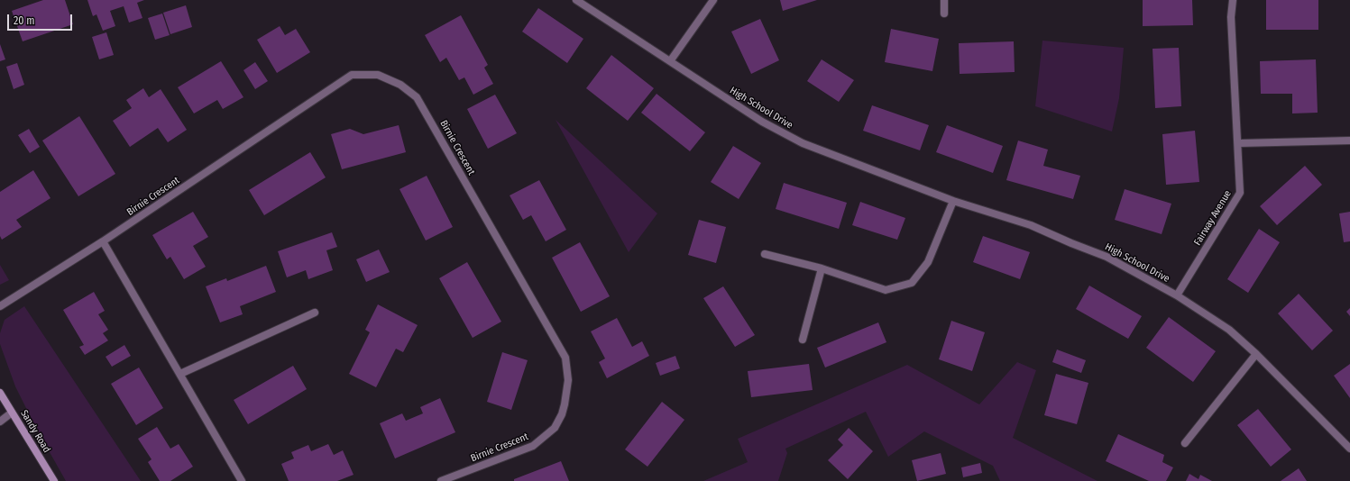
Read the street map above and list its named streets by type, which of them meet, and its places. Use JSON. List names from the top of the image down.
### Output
{
  "streets": {
    "street": [
      "High School Drive",
      "Birnie Crescent",
      "Fairway Avenue",
      "Sandy Road"
    ]
  },
  "crossings": [
    ["High School Drive", "Fairway Avenue"]
  ],
  "scale_bar": "20 m"
}
